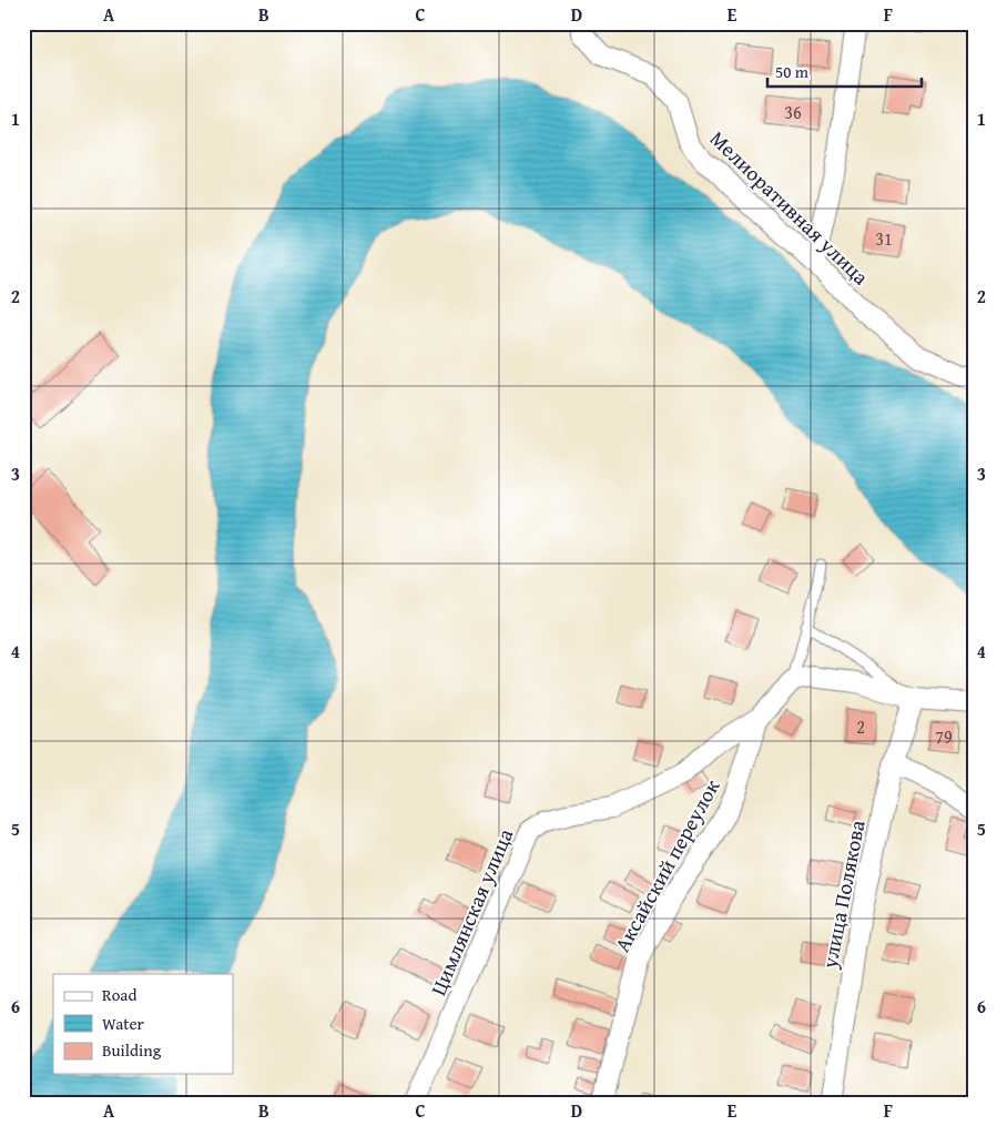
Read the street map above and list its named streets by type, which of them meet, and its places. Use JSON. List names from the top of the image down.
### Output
{
  "streets": {
    "street": [
      "Мелиоративная улица",
      "Аксайский переулок",
      "улица Полякова",
      "Цимлянская улица"
    ]
  },
  "crossings": [
    ["Аксайский переулок", "Цимлянская улица"]
  ],
  "house_numbers": [
    "36",
    "31",
    "2",
    "79"
  ],
  "legend": ["Road", "Water", "Building"],
  "scale_bar": "50 m",
  "grid": {
    "columns": [
      "A",
      "B",
      "C",
      "D",
      "E",
      "F"
    ],
    "rows": [
      "1",
      "2",
      "3",
      "4",
      "5",
      "6"
    ]
  }
}
